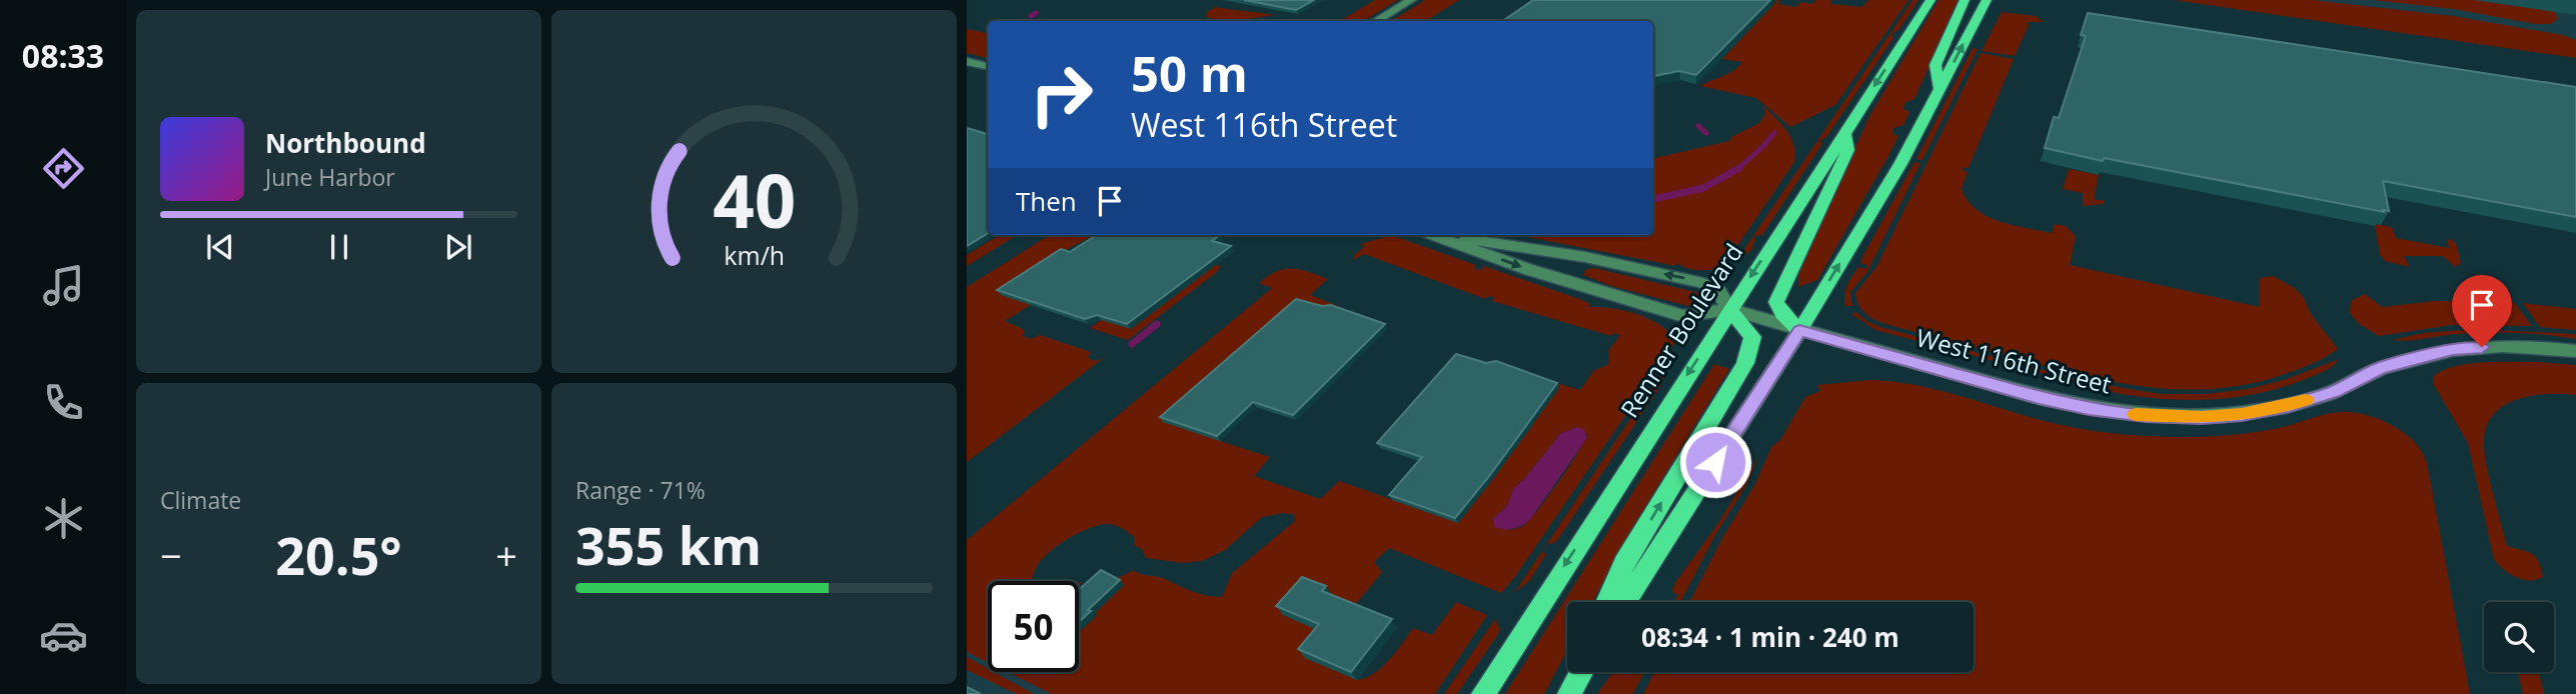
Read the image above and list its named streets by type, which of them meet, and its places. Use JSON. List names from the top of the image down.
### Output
{
  "streets": {
    "main road": ["Renner Boulevard"],
    "street": ["West 116th Street"]
  },
  "crossings": [
    ["Renner Boulevard", "West 116th Street"]
  ],
  "page": {
    "tabs": "08:33",
    "turn": ["50 m", "West 116th Street"],
    "song": ["Northbound", "June Harbor"],
    "then": "Then",
    "tile": [
      "Climate",
      ["Range · 71%", "355 km"]
    ],
    "heat": ["−", "20.5°", "+"],
    "limit": "50",
    "trip": "08:34 · 1 min · 240 m",
    "gauge": ["40", "km/h"]
  }
}
